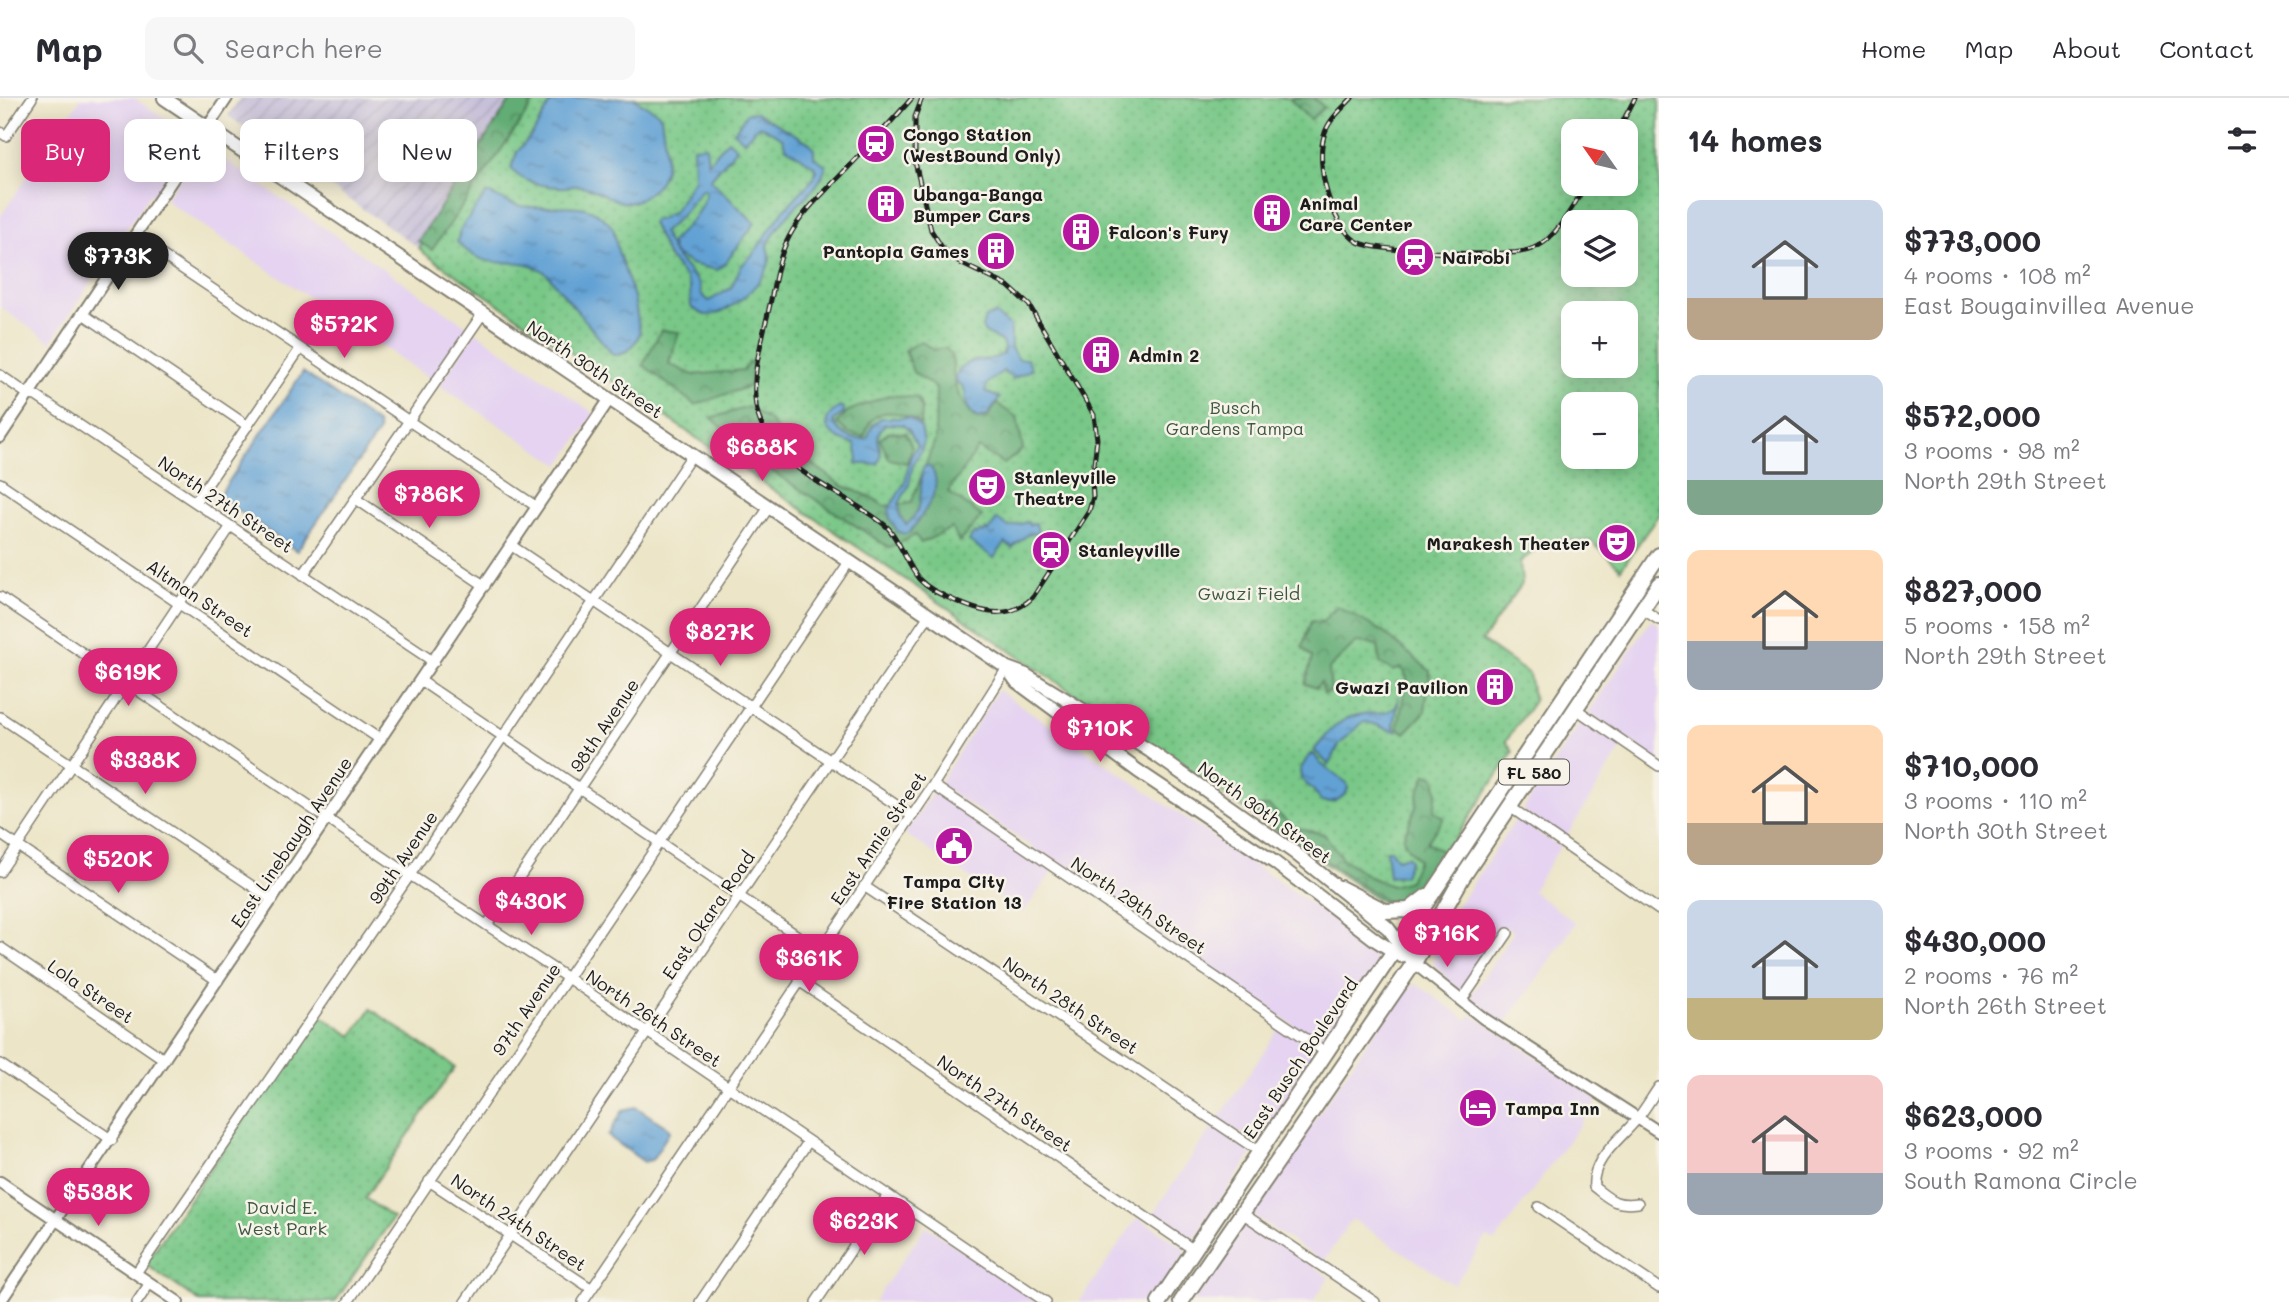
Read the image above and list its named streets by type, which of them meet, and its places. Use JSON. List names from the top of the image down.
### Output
{
  "streets": {
    "main road": ["North 30th Street", "FL 580", "East Busch Boulevard"],
    "street": [
      "North 27th Street",
      "Altman Street",
      "98th Avenue",
      "East Annie Street",
      "East Linebaugh Avenue",
      "99th Avenue",
      "North 29th Street",
      "East Okara Road",
      "Lola Street",
      "North 28th Street",
      "97th Avenue",
      "North 26th Street",
      "North 24th Street"
    ]
  },
  "crossings": [
    ["North 30th Street", "98th Avenue"],
    ["North 30th Street", "FL 580"],
    ["North 30th Street", "East Annie Street"],
    ["North 30th Street", "East Linebaugh Avenue"],
    ["North 30th Street", "99th Avenue"],
    ["North 30th Street", "East Okara Road"],
    ["North 30th Street", "97th Avenue"],
    ["North 30th Street", "East Busch Boulevard"],
    ["North 27th Street", "East Annie Street"],
    ["North 27th Street", "East Linebaugh Avenue"],
    ["North 27th Street", "East Busch Boulevard"],
    ["Altman Street", "East Linebaugh Avenue"],
    ["98th Avenue", "North 26th Street"],
    ["East Annie Street", "North 29th Street"],
    ["East Annie Street", "North 28th Street"],
    ["East Annie Street", "North 26th Street"],
    ["East Annie Street", "North 24th Street"],
    ["East Linebaugh Avenue", "Lola Street"],
    ["East Linebaugh Avenue", "North 26th Street"],
    ["99th Avenue", "North 26th Street"],
    ["North 29th Street", "East Busch Boulevard"],
    ["East Okara Road", "North 26th Street"],
    ["East Okara Road", "North 24th Street"],
    ["North 28th Street", "East Busch Boulevard"],
    ["97th Avenue", "North 26th Street"],
    ["97th Avenue", "North 24th Street"]
  ],
  "parks": ["Busch Gardens Tampa", "Gwazi Field", "David E. West Park"],
  "places": {
    "station": ["Congo Station (WestBound Only)", "Nairobi", "Stanleyville"],
    "building": [
      "Ubanga-Banga Bumper Cars",
      "Animal Care Center",
      "Falcon's Fury",
      "Pantopia Games",
      "Admin 2",
      "Gwazi Pavilion"
    ],
    "theatre": ["Stanleyville Theatre", "Marakesh Theater"],
    "public building": ["Tampa City Fire Station 13"],
    "hotel": ["Tampa Inn"]
  },
  "north": "top left",
  "page": {
    "header": "Map",
    "search": "Search here",
    "nav": [
      "Home",
      "Map",
      "About",
      "Contact"
    ],
    "heading": "14 homes",
    "map_buttons": ["+", "−"],
    "chip": [
      "Buy",
      "Rent",
      "Filters",
      "New"
    ],
    "list": [
      {
        "name": "$773,000",
        "note": "4 rooms · 108 m² · East Bougainvillea Avenue"
      },
      {
        "name": "$572,000",
        "note": "3 rooms · 98 m² · North 29th Street"
      },
      {
        "name": "$827,000",
        "note": "5 rooms · 158 m² · North 29th Street"
      },
      {
        "name": "$710,000",
        "note": "3 rooms · 110 m² · North 30th Street"
      },
      {
        "name": "$430,000",
        "note": "2 rooms · 76 m² · North 26th Street"
      },
      {
        "name": "$623,000",
        "note": "3 rooms · 92 m² · South Ramona Circle"
      }
    ],
    "price": [
      "$773K",
      "$572K",
      "$688K",
      "$786K",
      "$827K",
      "$619K",
      "$710K",
      "$338K",
      "$520K",
      "$430K",
      "$716K",
      "$361K",
      "$538K",
      "$623K"
    ]
  }
}
